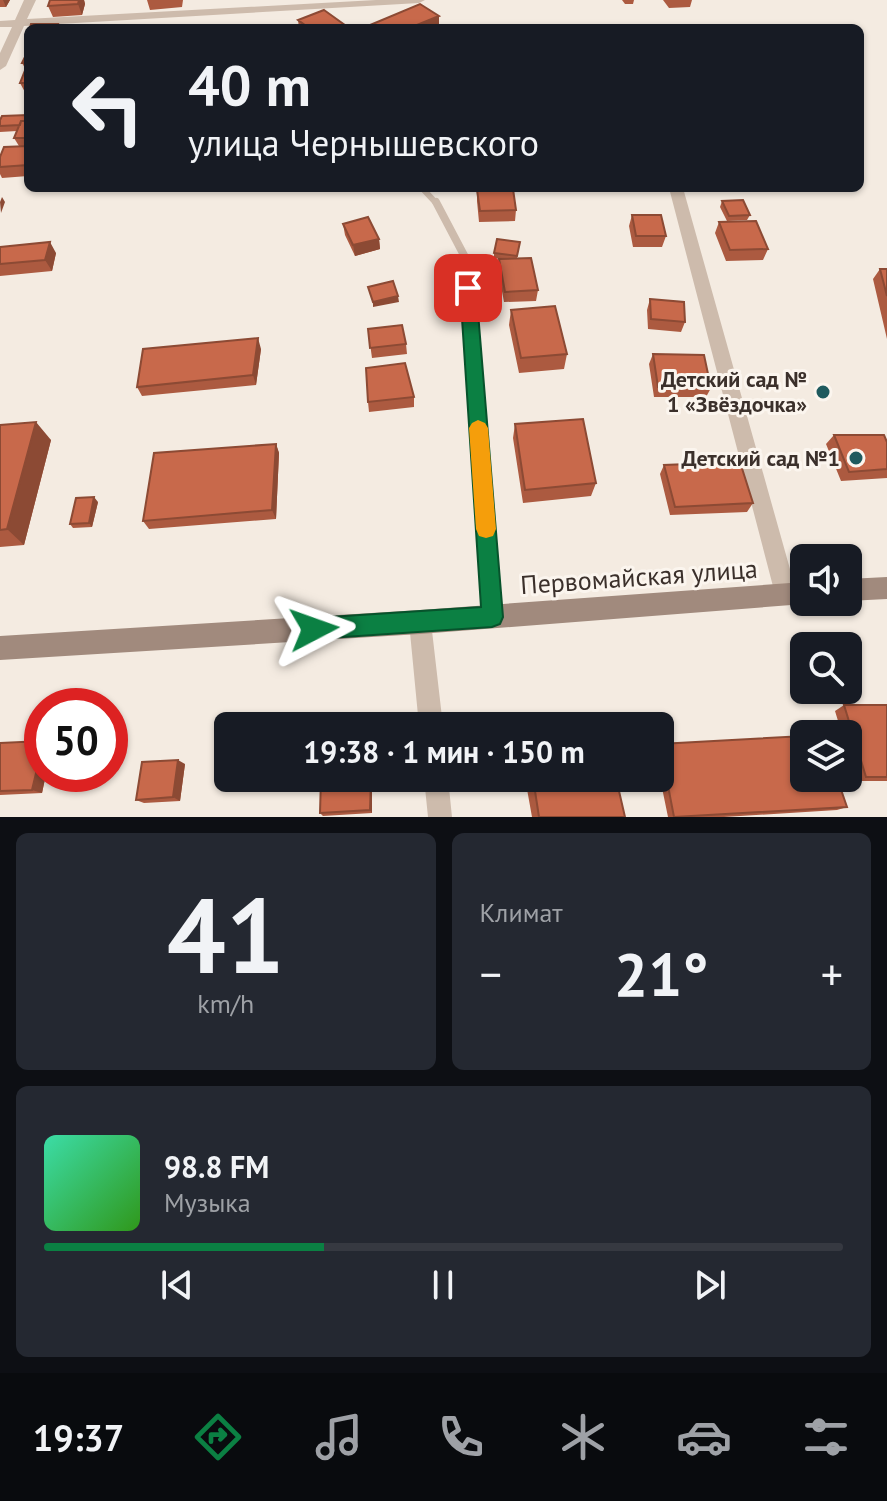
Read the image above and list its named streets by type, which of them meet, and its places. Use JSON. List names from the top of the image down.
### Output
{
  "streets": {
    "main road": ["Первомайская улица"]
  },
  "places": ["Детский сад № 1 «Звёздочка»", "Детский сад №1"],
  "page": {
    "turn": ["40 m", "улица Чернышевского"],
    "limit": "50",
    "trip": "19:38 · 1 мин · 150 m",
    "tile": [
      ["41", "km/h"],
      "Климат"
    ],
    "heat": ["−", "21°", "+"],
    "song": ["98.8 FM", "Музыка"],
    "tabs": "19:37"
  }
}
